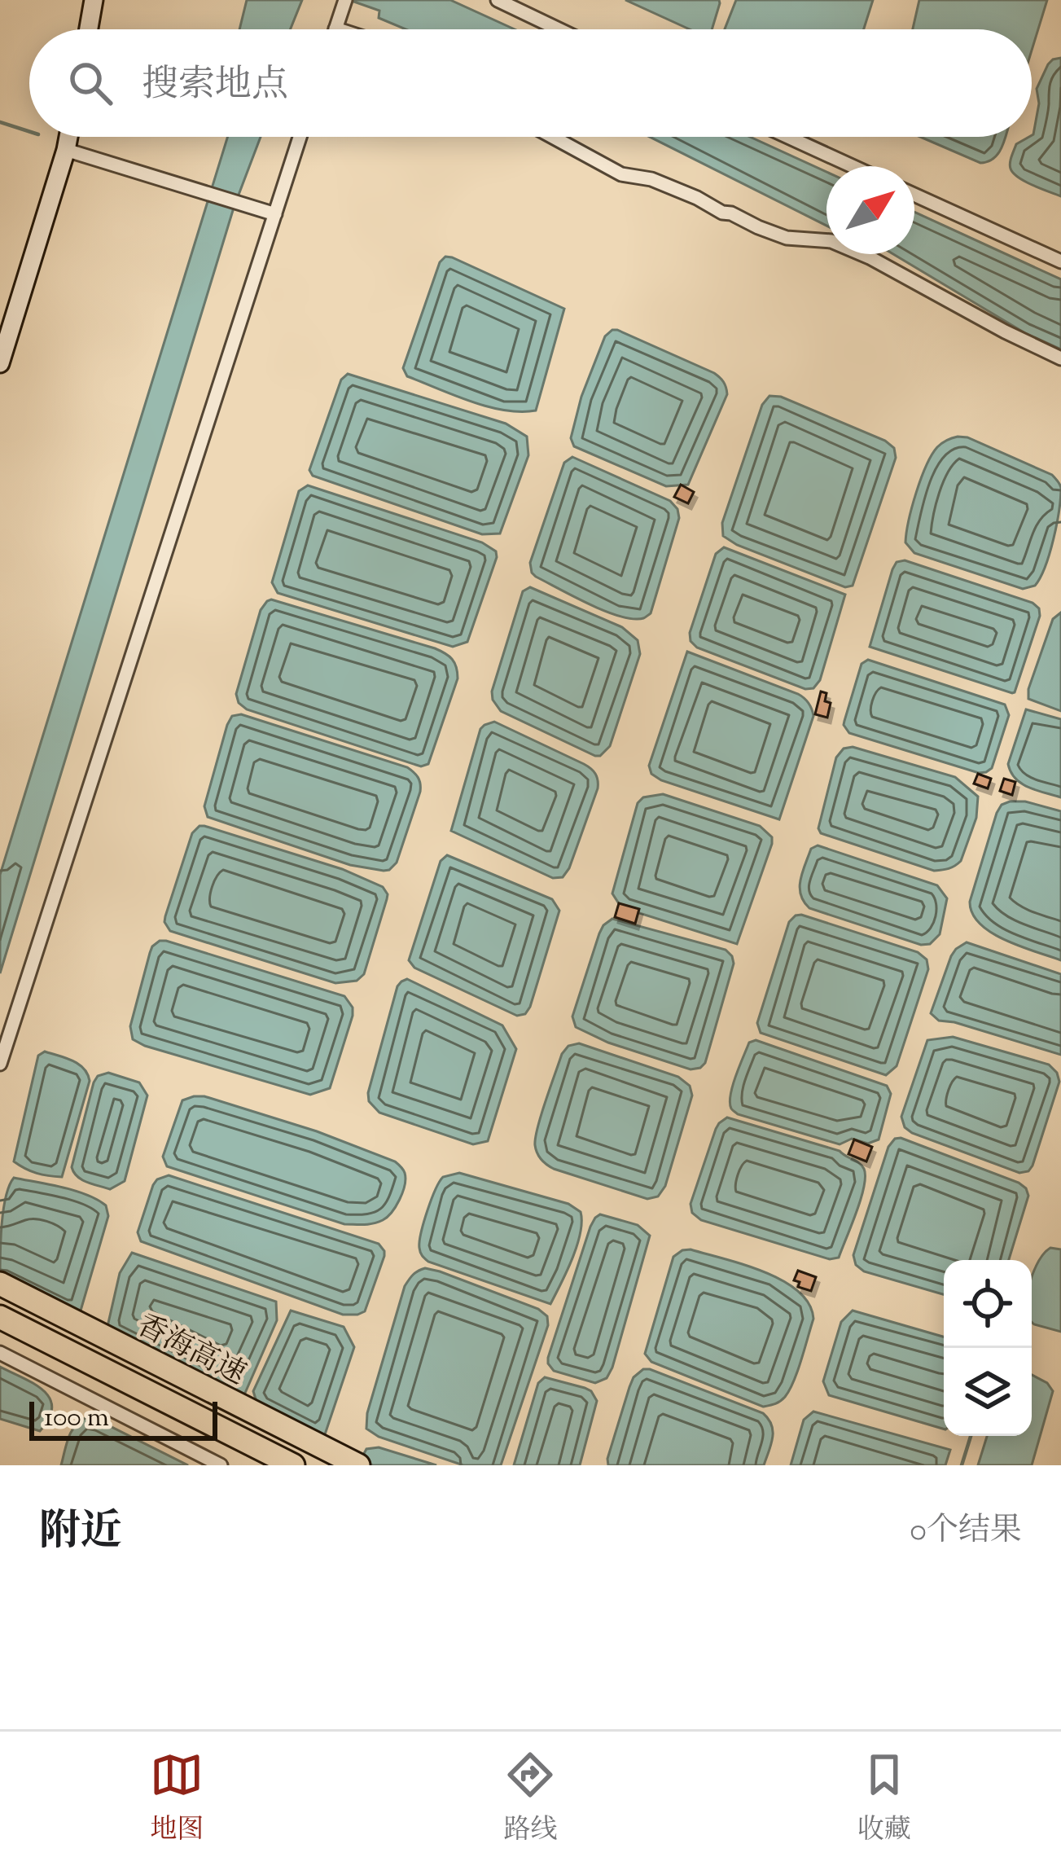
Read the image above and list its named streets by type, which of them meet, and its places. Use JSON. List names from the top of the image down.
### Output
{
  "streets": {
    "highway": ["香海高速"]
  },
  "scale_bar": "100 m",
  "north": "top right",
  "page": {
    "search": "搜索地点",
    "scale": "100 m",
    "heading": ["附近", "0个结果"],
    "nav": ["地图", "路线", "收藏"]
  }
}
